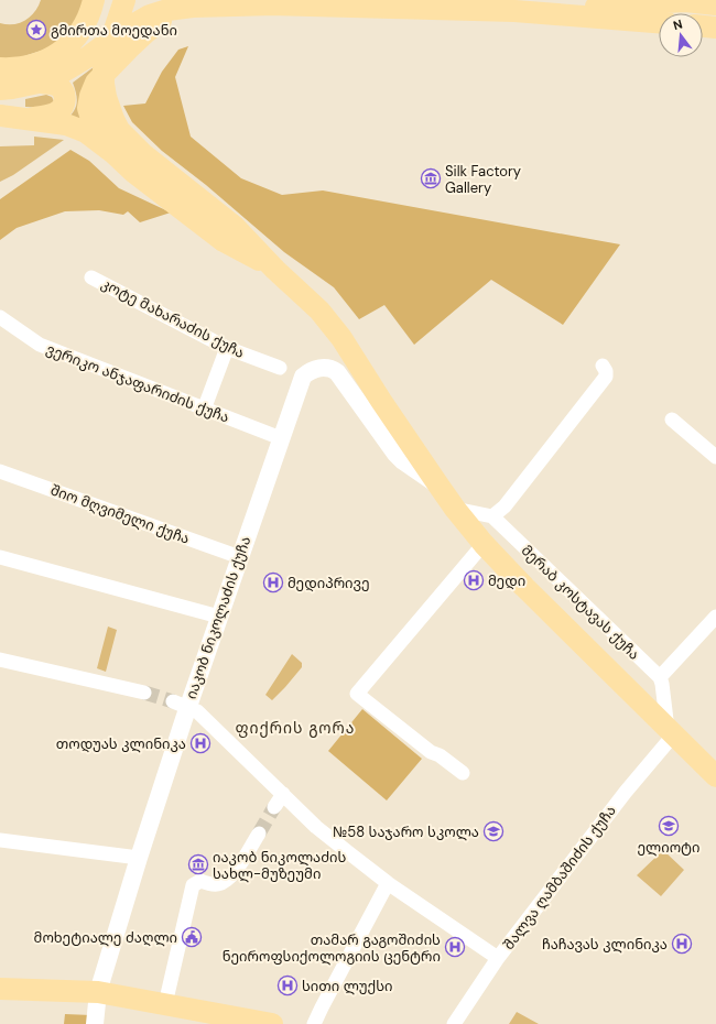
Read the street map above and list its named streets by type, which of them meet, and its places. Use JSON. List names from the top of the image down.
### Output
{
  "streets": {
    "main road": ["მერაბ კოსტავას ქუჩა"],
    "street": [
      "კოტე მახარაძის ქუჩა",
      "ვერიკო ანჯაფარიძის ქუჩა",
      "შიო მღვიმელი ქუჩა",
      "იაკობ ნიკოლაძის ქუჩა",
      "შალვა ღამბაშიძის ქუჩა"
    ]
  },
  "crossings": [
    ["ვერიკო ანჯაფარიძის ქუჩა", "იაკობ ნიკოლაძის ქუჩა"],
    ["შიო მღვიმელი ქუჩა", "იაკობ ნიკოლაძის ქუჩა"],
    ["მერაბ კოსტავას ქუჩა", "იაკობ ნიკოლაძის ქუჩა"],
    ["მერაბ კოსტავას ქუჩა", "შალვა ღამბაშიძის ქუჩა"]
  ],
  "districts": ["ფიქრის გორა"],
  "places": {
    "place": ["გმირთა მოედანი"],
    "museum": ["Silk Factory Gallery", "იაკობ ნიკოლაძის სახლ-მუზეუმი"],
    "hospital": [
      "მედი",
      "მედიპრივე",
      "თოდუას კლინიკა",
      "ჩაჩავას კლინიკა",
      "თამარ გაგოშიძის ნეიროფსიქოლოგიის ცენტრი",
      "სითი ლუქსი"
    ],
    "school or university": ["ელიოტი", "№58 საჯარო სკოლა"],
    "public building": ["მოხეტიალე ძაღლი"]
  },
  "north": "top"
}
